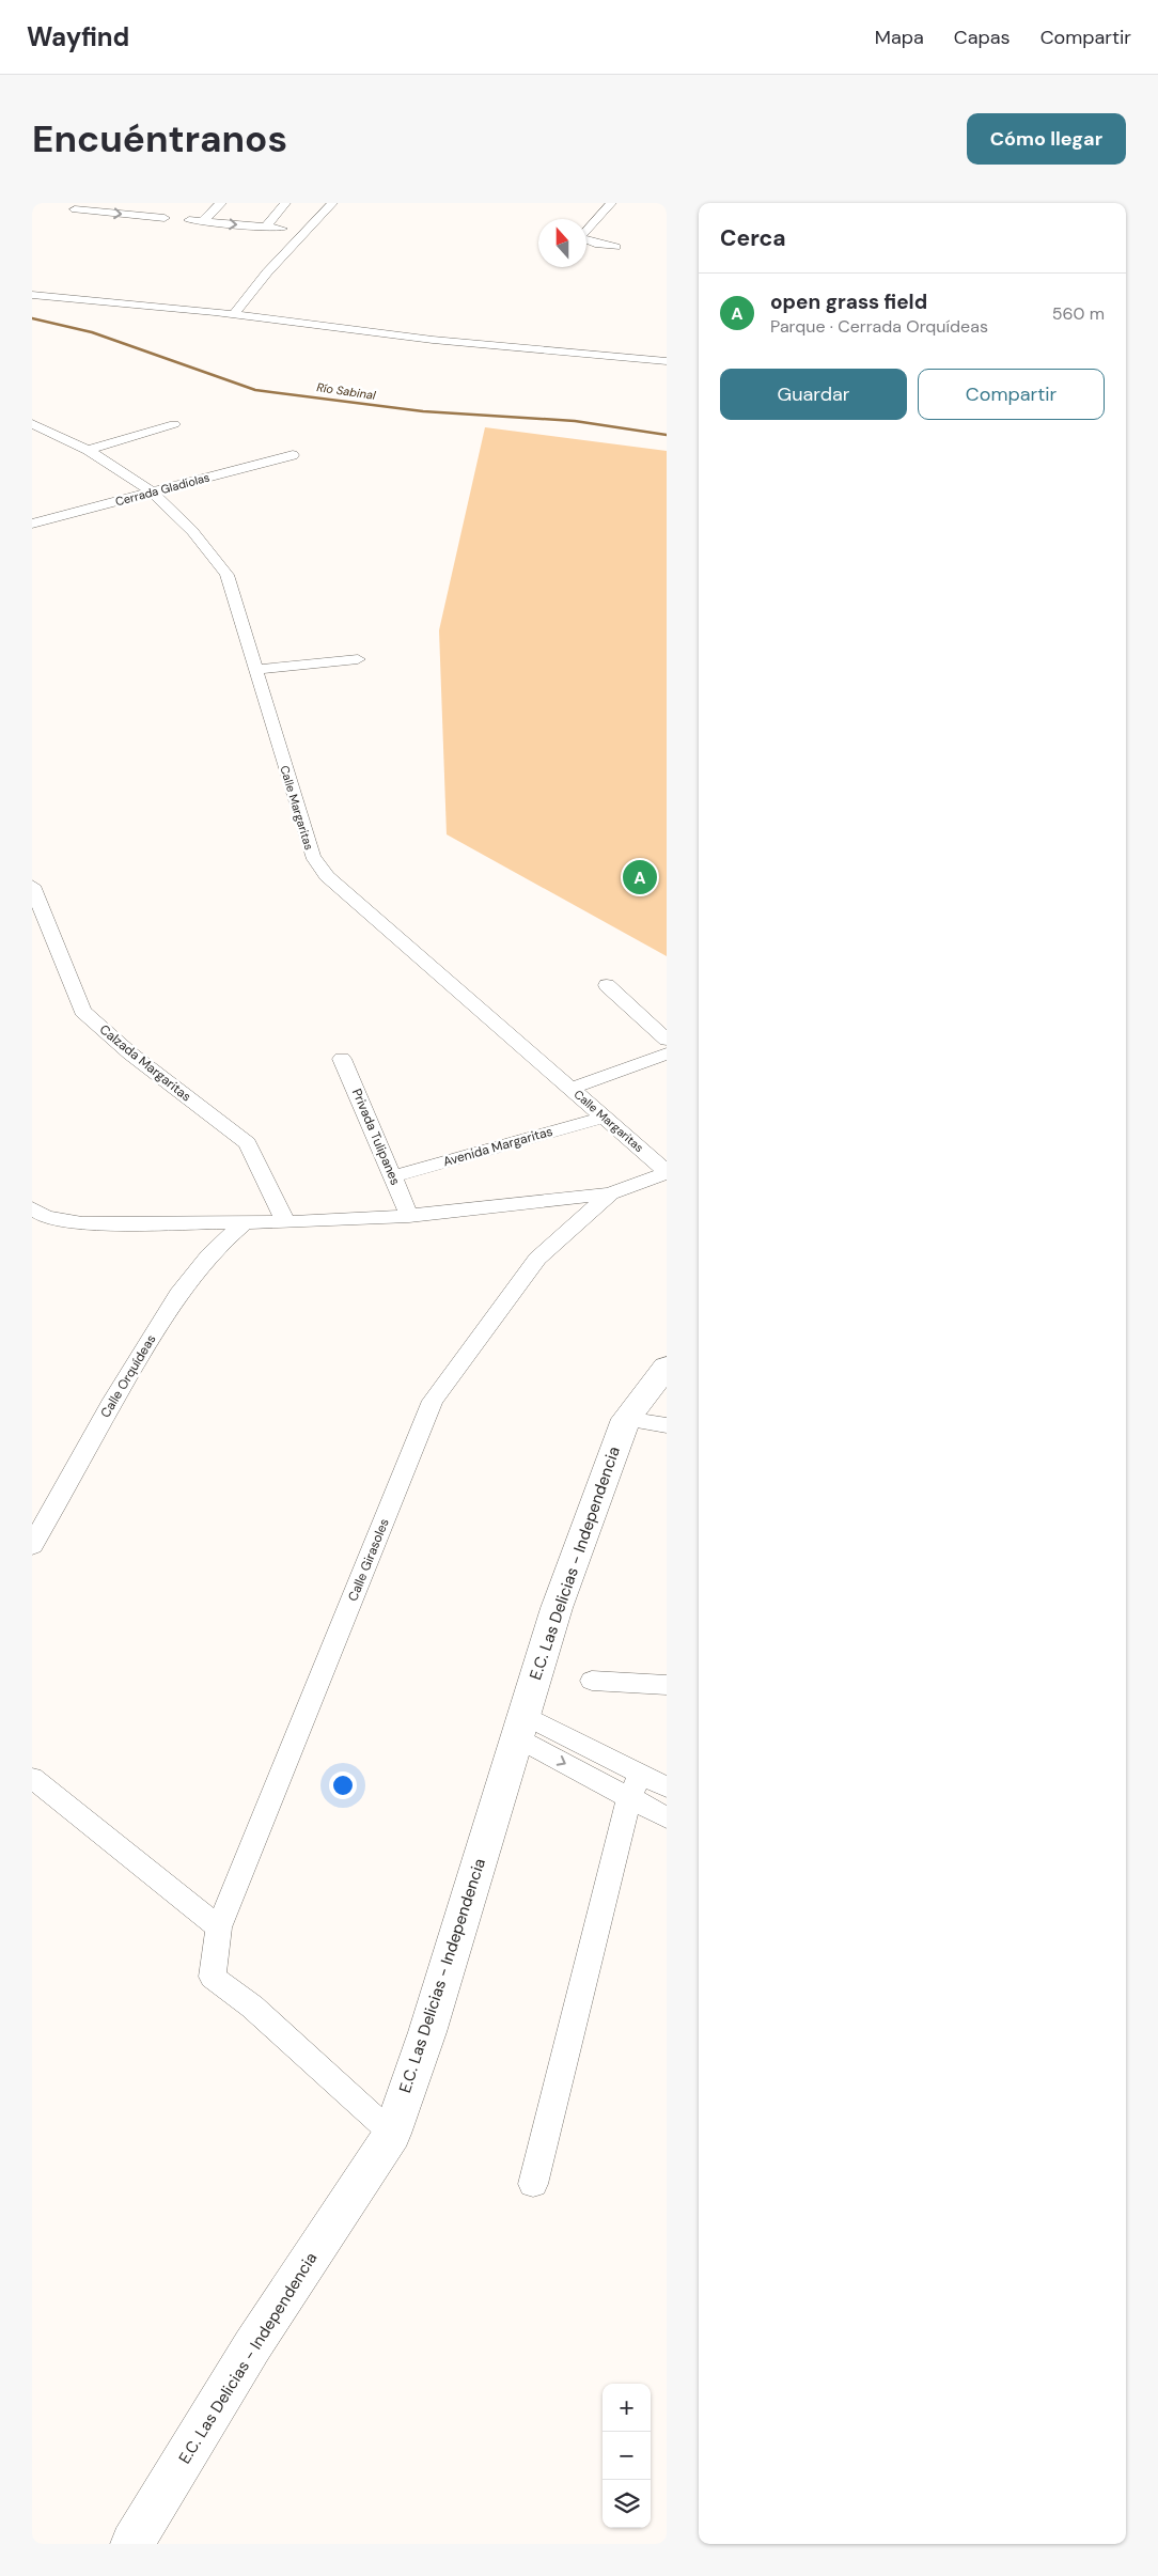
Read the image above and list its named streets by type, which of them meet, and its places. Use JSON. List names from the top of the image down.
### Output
{
  "streets": {
    "street": [
      "Cerrada Gladiolas",
      "Calle Margaritas",
      "Calzada Margaritas",
      "Privada Tulipanes",
      "Avenida Margaritas",
      "Calle Orquídeas",
      "Calle Girasoles",
      "E.C. Las Delicias - Independencia"
    ]
  },
  "crossings": [
    ["Cerrada Gladiolas", "Calle Margaritas"],
    ["Calle Margaritas", "Avenida Margaritas"],
    ["Privada Tulipanes", "Avenida Margaritas"],
    ["Calle Girasoles", "E.C. Las Delicias - Independencia"]
  ],
  "water": ["Río Sabinal"],
  "north": "top",
  "page": {
    "header": "Wayfind",
    "nav": ["Mapa", "Capas", "Compartir"],
    "buttons": [
      "Cómo llegar",
      ["Guardar", "Compartir"]
    ],
    "title": "Encuéntranos",
    "heading": "Cerca",
    "list": [
      {
        "mark": "A",
        "name": "open grass field",
        "note": "Parque · Cerrada Orquídeas",
        "value": "560 m"
      }
    ],
    "pins": "A",
    "map_buttons": ["+", "−"]
  }
}
